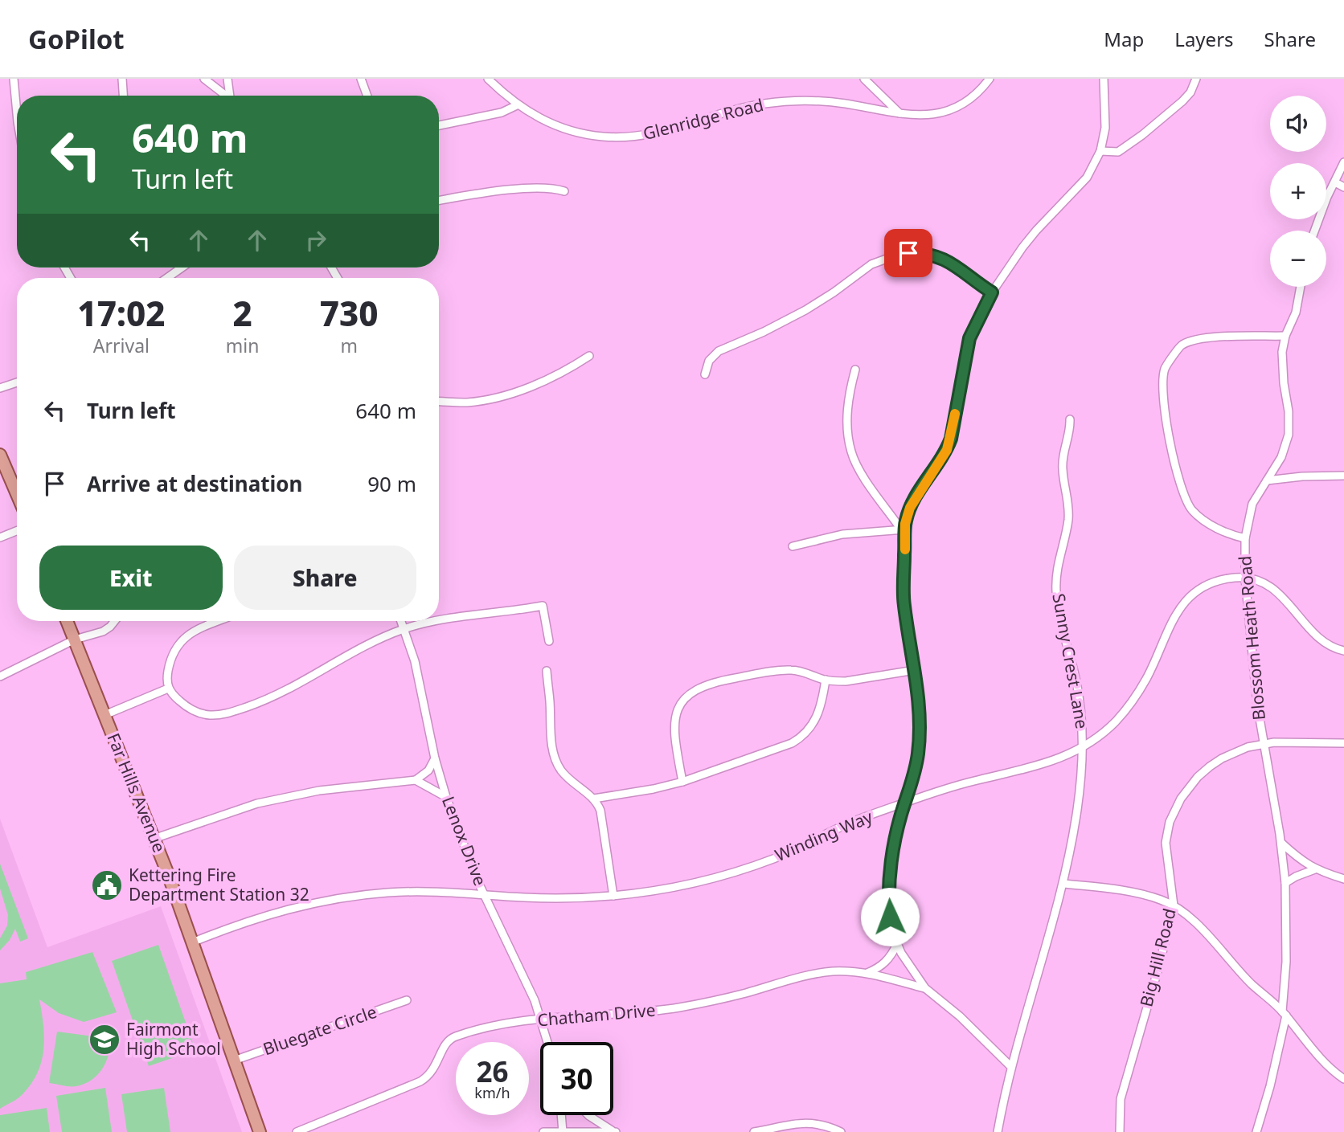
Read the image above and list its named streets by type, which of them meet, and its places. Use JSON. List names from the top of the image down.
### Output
{
  "streets": {
    "main road": ["Far Hills Avenue"],
    "street": [
      "Glenridge Road",
      "Blossom Heath Road",
      "Sunny Crest Lane",
      "Winding Way",
      "Lenox Drive",
      "Big Hill Road",
      "Chatham Drive",
      "Bluegate Circle"
    ]
  },
  "crossings": [
    ["Blossom Heath Road", "Winding Way"],
    ["Blossom Heath Road", "Big Hill Road"],
    ["Sunny Crest Lane", "Winding Way"],
    ["Far Hills Avenue", "Winding Way"],
    ["Far Hills Avenue", "Bluegate Circle"],
    ["Winding Way", "Lenox Drive"],
    ["Lenox Drive", "Chatham Drive"]
  ],
  "places": {
    "public building": ["Kettering Fire Department Station 32"],
    "school or university": ["Fairmont High School"]
  },
  "page": {
    "header": "GoPilot",
    "nav": ["Map", "Layers", "Share"],
    "map_buttons": ["+", "−"],
    "turn": ["640 m", "Turn left"],
    "eta": [
      "17:02",
      "Arrival",
      "2",
      "min",
      "730",
      "m"
    ],
    "list": [
      {
        "name": "Turn left",
        "value": "640 m"
      },
      {
        "name": "Arrive at destination",
        "value": "90 m"
      }
    ],
    "buttons": ["Exit", "Share"],
    "speed": "26 km/h",
    "limit": "30"
  }
}
